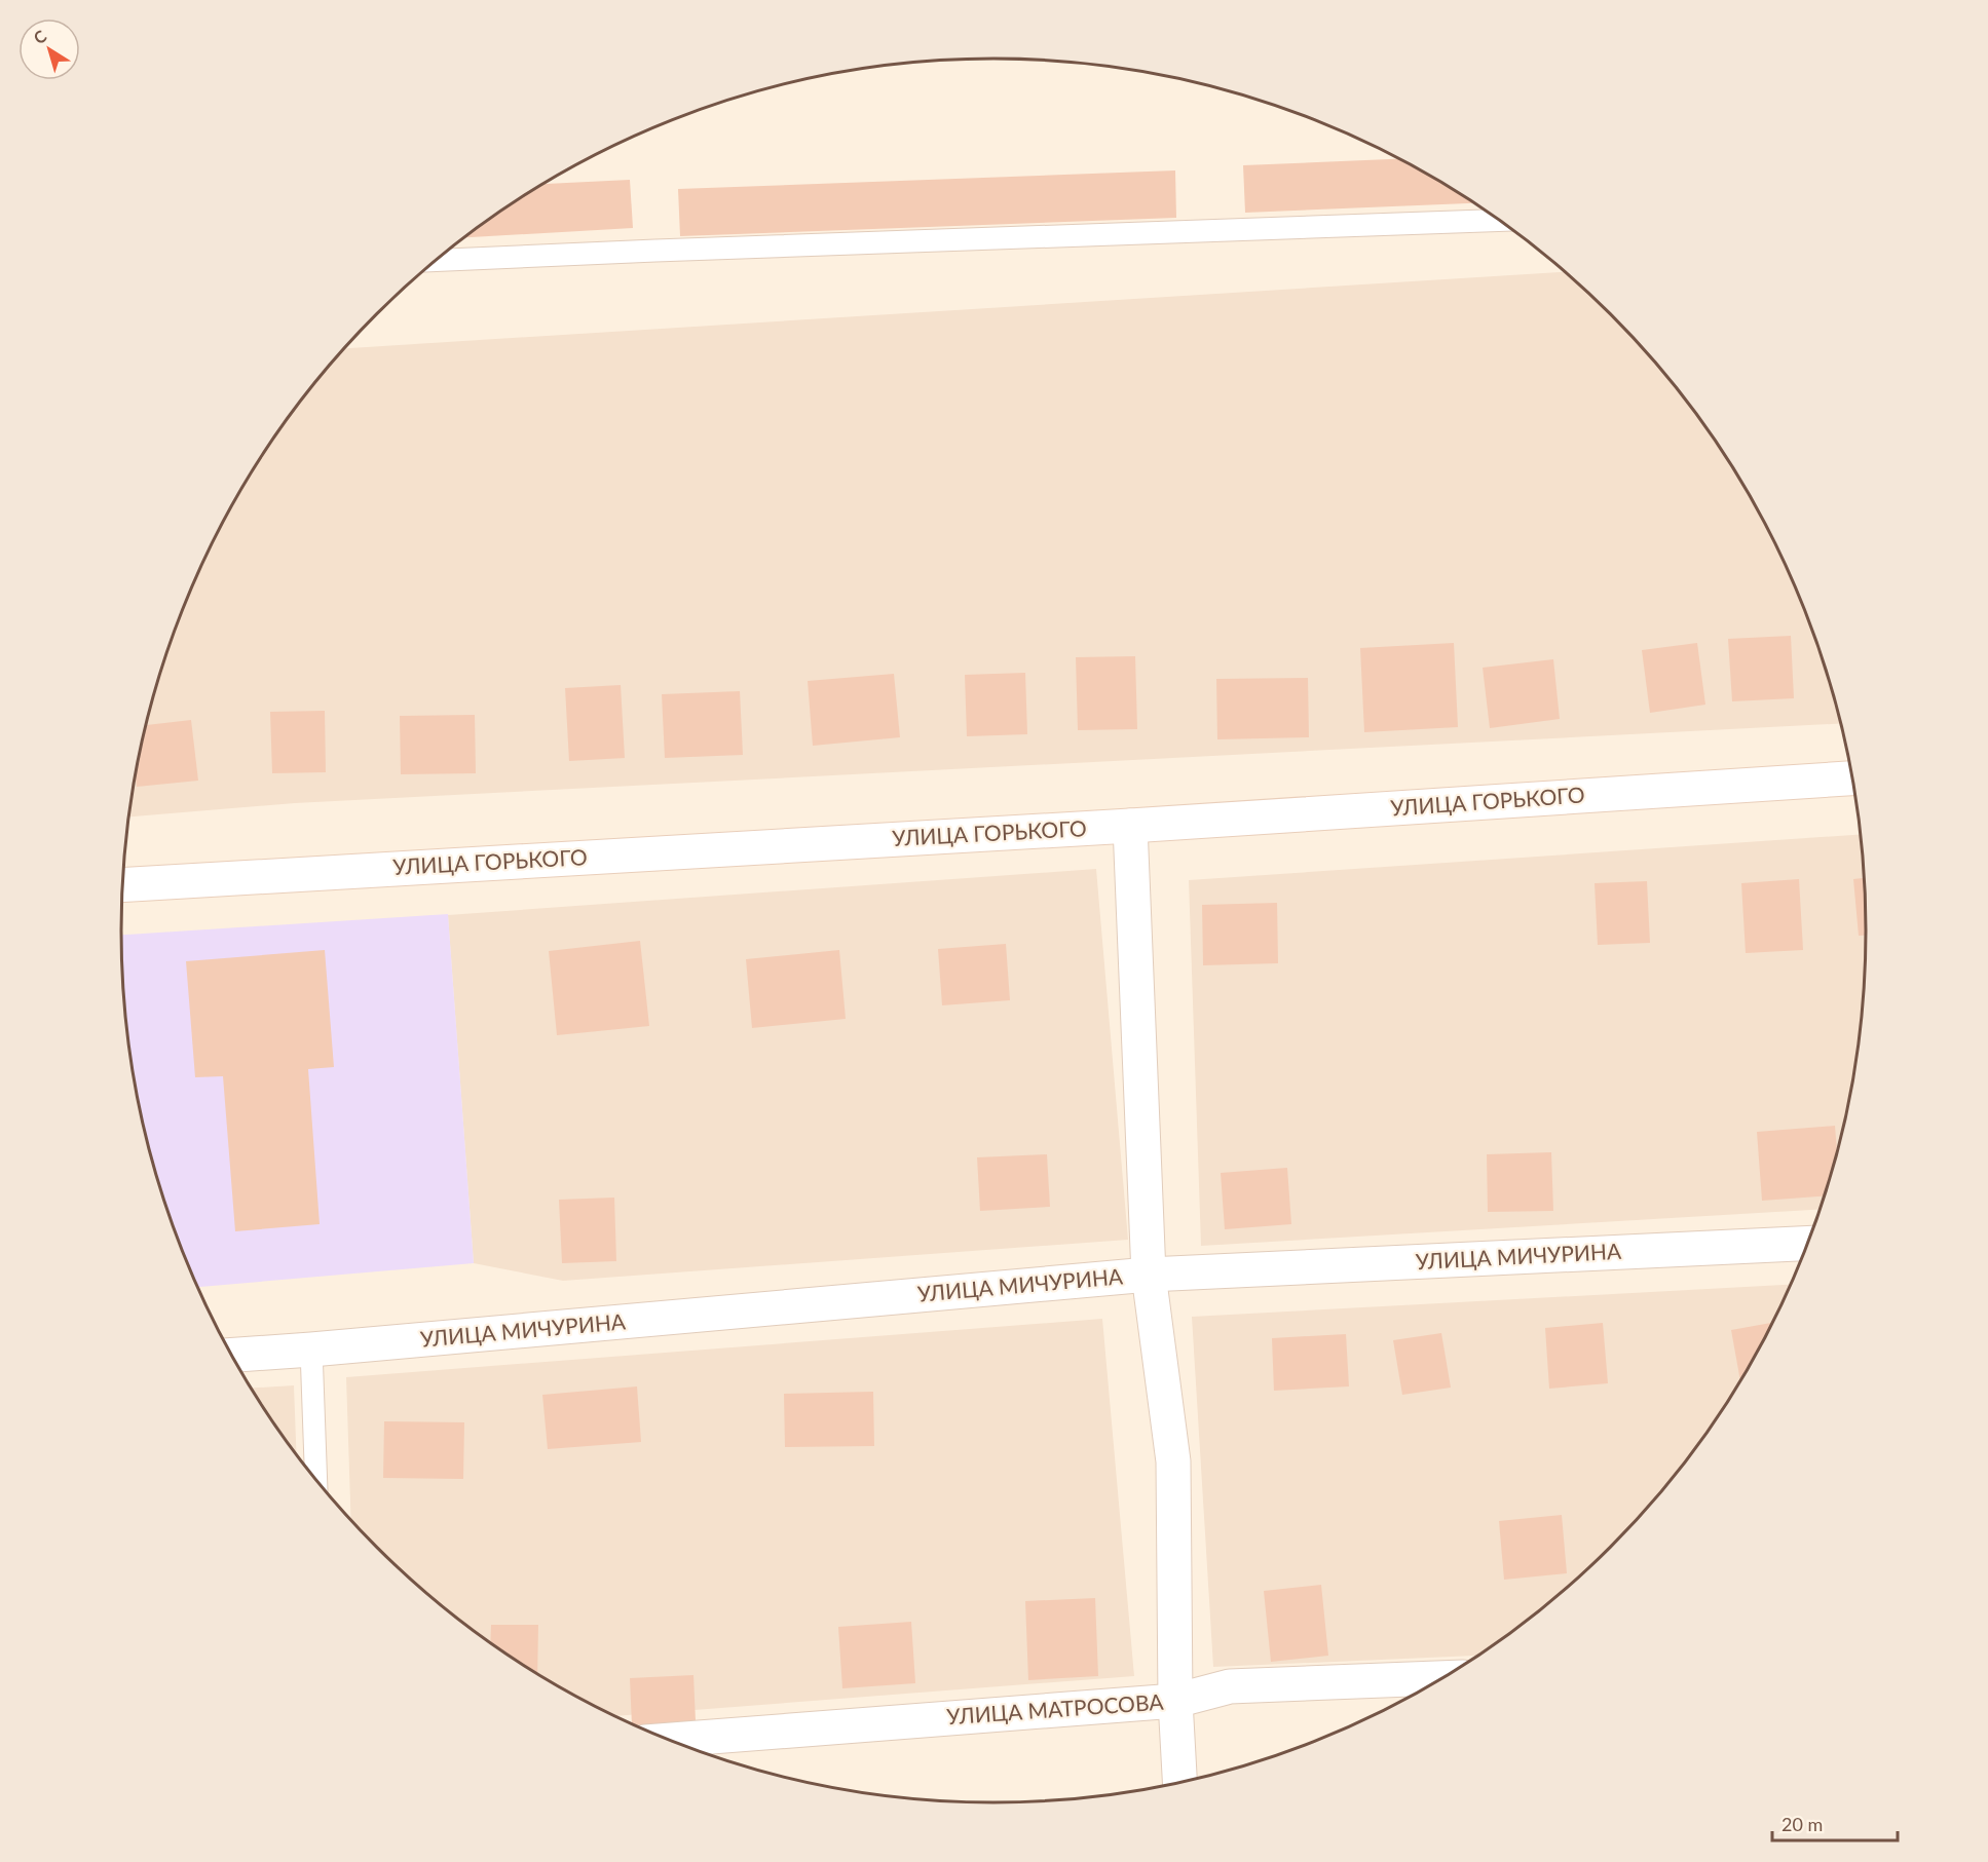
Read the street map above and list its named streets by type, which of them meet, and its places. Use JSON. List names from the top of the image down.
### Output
{
  "streets": {
    "street": ["УЛИЦА ГОРЬКОГО", "УЛИЦА МИЧУРИНА", "УЛИЦА МАТРОСОВА"]
  },
  "scale_bar": "20 m",
  "north": "top left"
}
